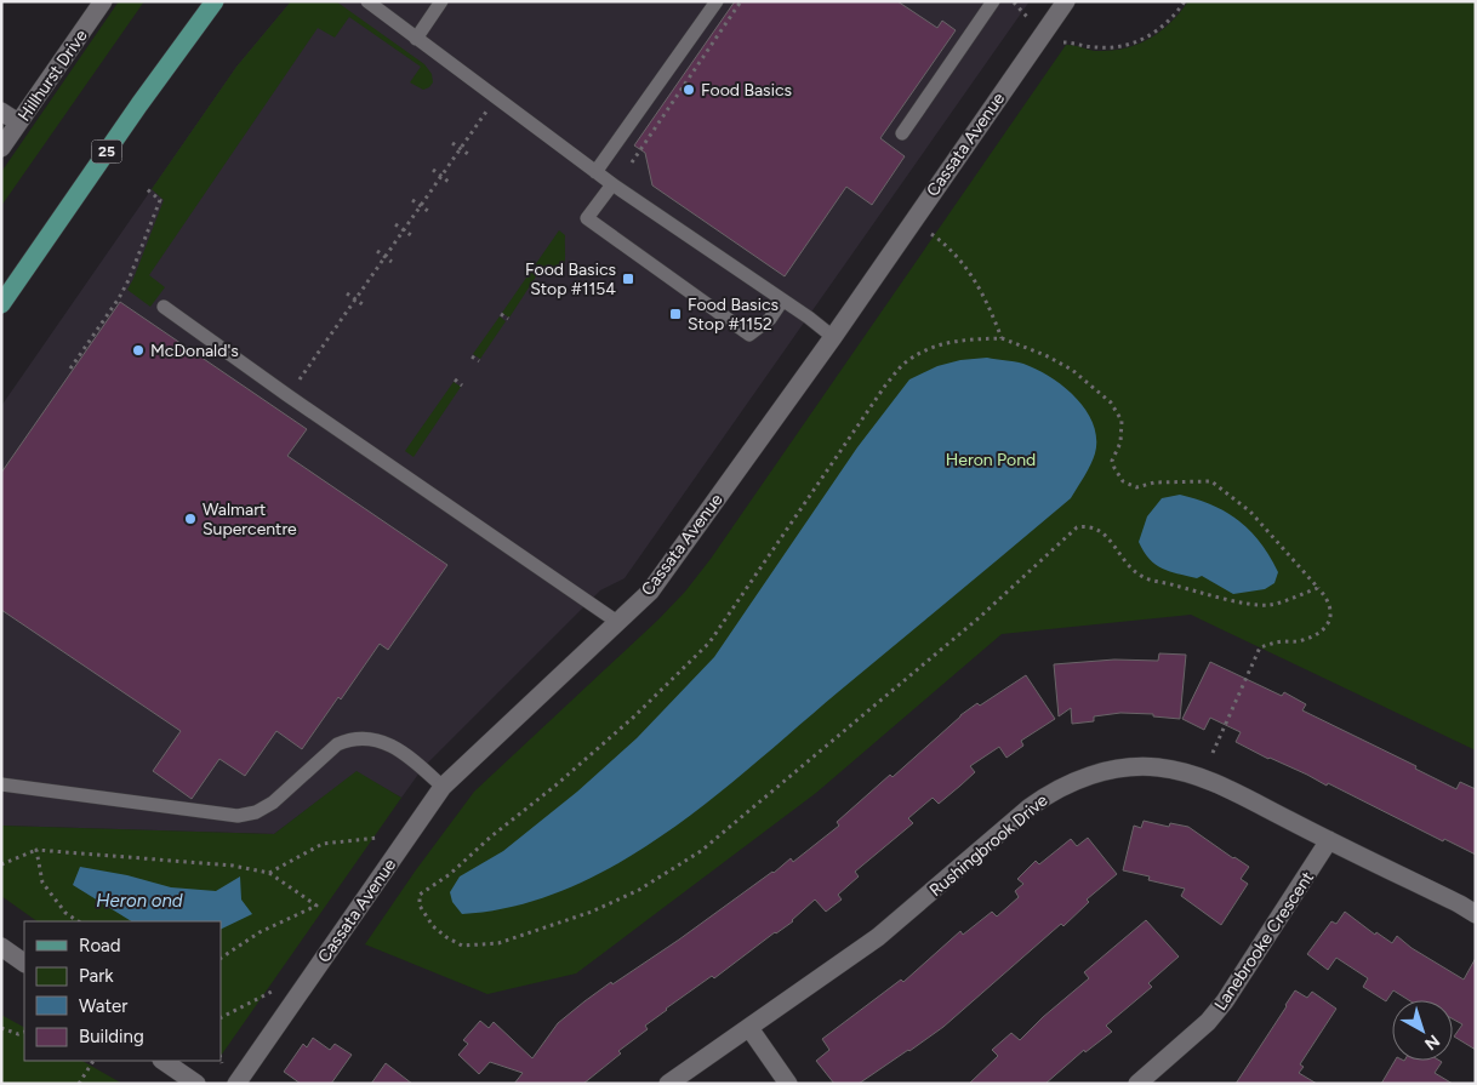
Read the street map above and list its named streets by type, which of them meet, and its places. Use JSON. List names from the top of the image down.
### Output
{
  "streets": {
    "main road": ["25"],
    "street": [
      "Hillhurst Drive",
      "Cassata Avenue",
      "Rushingbrook Drive",
      "Lanebrooke Crescent"
    ]
  },
  "crossings": [
    ["Rushingbrook Drive", "Lanebrooke Crescent"]
  ],
  "water": ["Heron ond"],
  "parks": ["Heron Pond"],
  "places": {
    "other": ["Food Basics", "McDonald's", "Walmart Supercentre"],
    "transit": ["Food Basics Stop #1154", "Food Basics Stop #1152"]
  },
  "legend": [
    "Road",
    "Park",
    "Water",
    "Building"
  ],
  "north": "bottom right"
}
